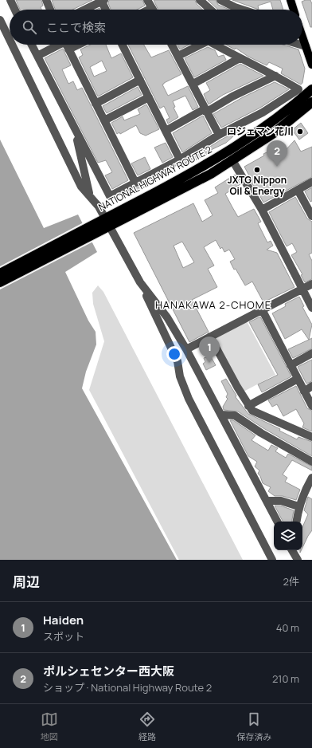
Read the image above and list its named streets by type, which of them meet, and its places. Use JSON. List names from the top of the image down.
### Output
{
  "streets": {
    "highway": ["NATIONAL HIGHWAY ROUTE 2"]
  },
  "districts": ["HANAKAWA 2-CHOME"],
  "places": ["ロジェマン花川", "JXTG Nippon Oil & Energy"],
  "page": {
    "search": "ここで検索",
    "pins": ["2", "1"],
    "heading": ["周辺", "2件"],
    "list": [
      {
        "mark": "1",
        "name": "Haiden",
        "note": "スポット",
        "value": "40 m"
      },
      {
        "mark": "2",
        "name": "ポルシェセンター西大阪",
        "note": "ショップ · National Highway Route 2",
        "value": "210 m"
      }
    ],
    "nav": ["地図", "経路", "保存済み"]
  }
}
